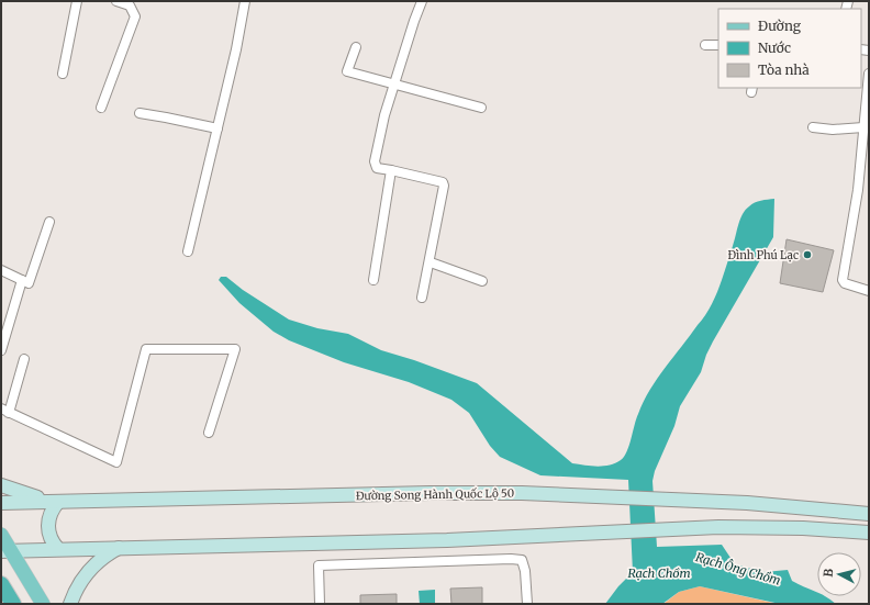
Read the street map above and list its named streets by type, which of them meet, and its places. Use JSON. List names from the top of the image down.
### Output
{
  "streets": {
    "main road": ["Đường Song Hành Quốc Lộ 50"]
  },
  "water": ["Rạch Ông Chồm", "Rạch Chồm"],
  "places": ["Đình Phú Lạc"],
  "legend": ["Đường", "Nước", "Tòa nhà"],
  "north": "left"
}
